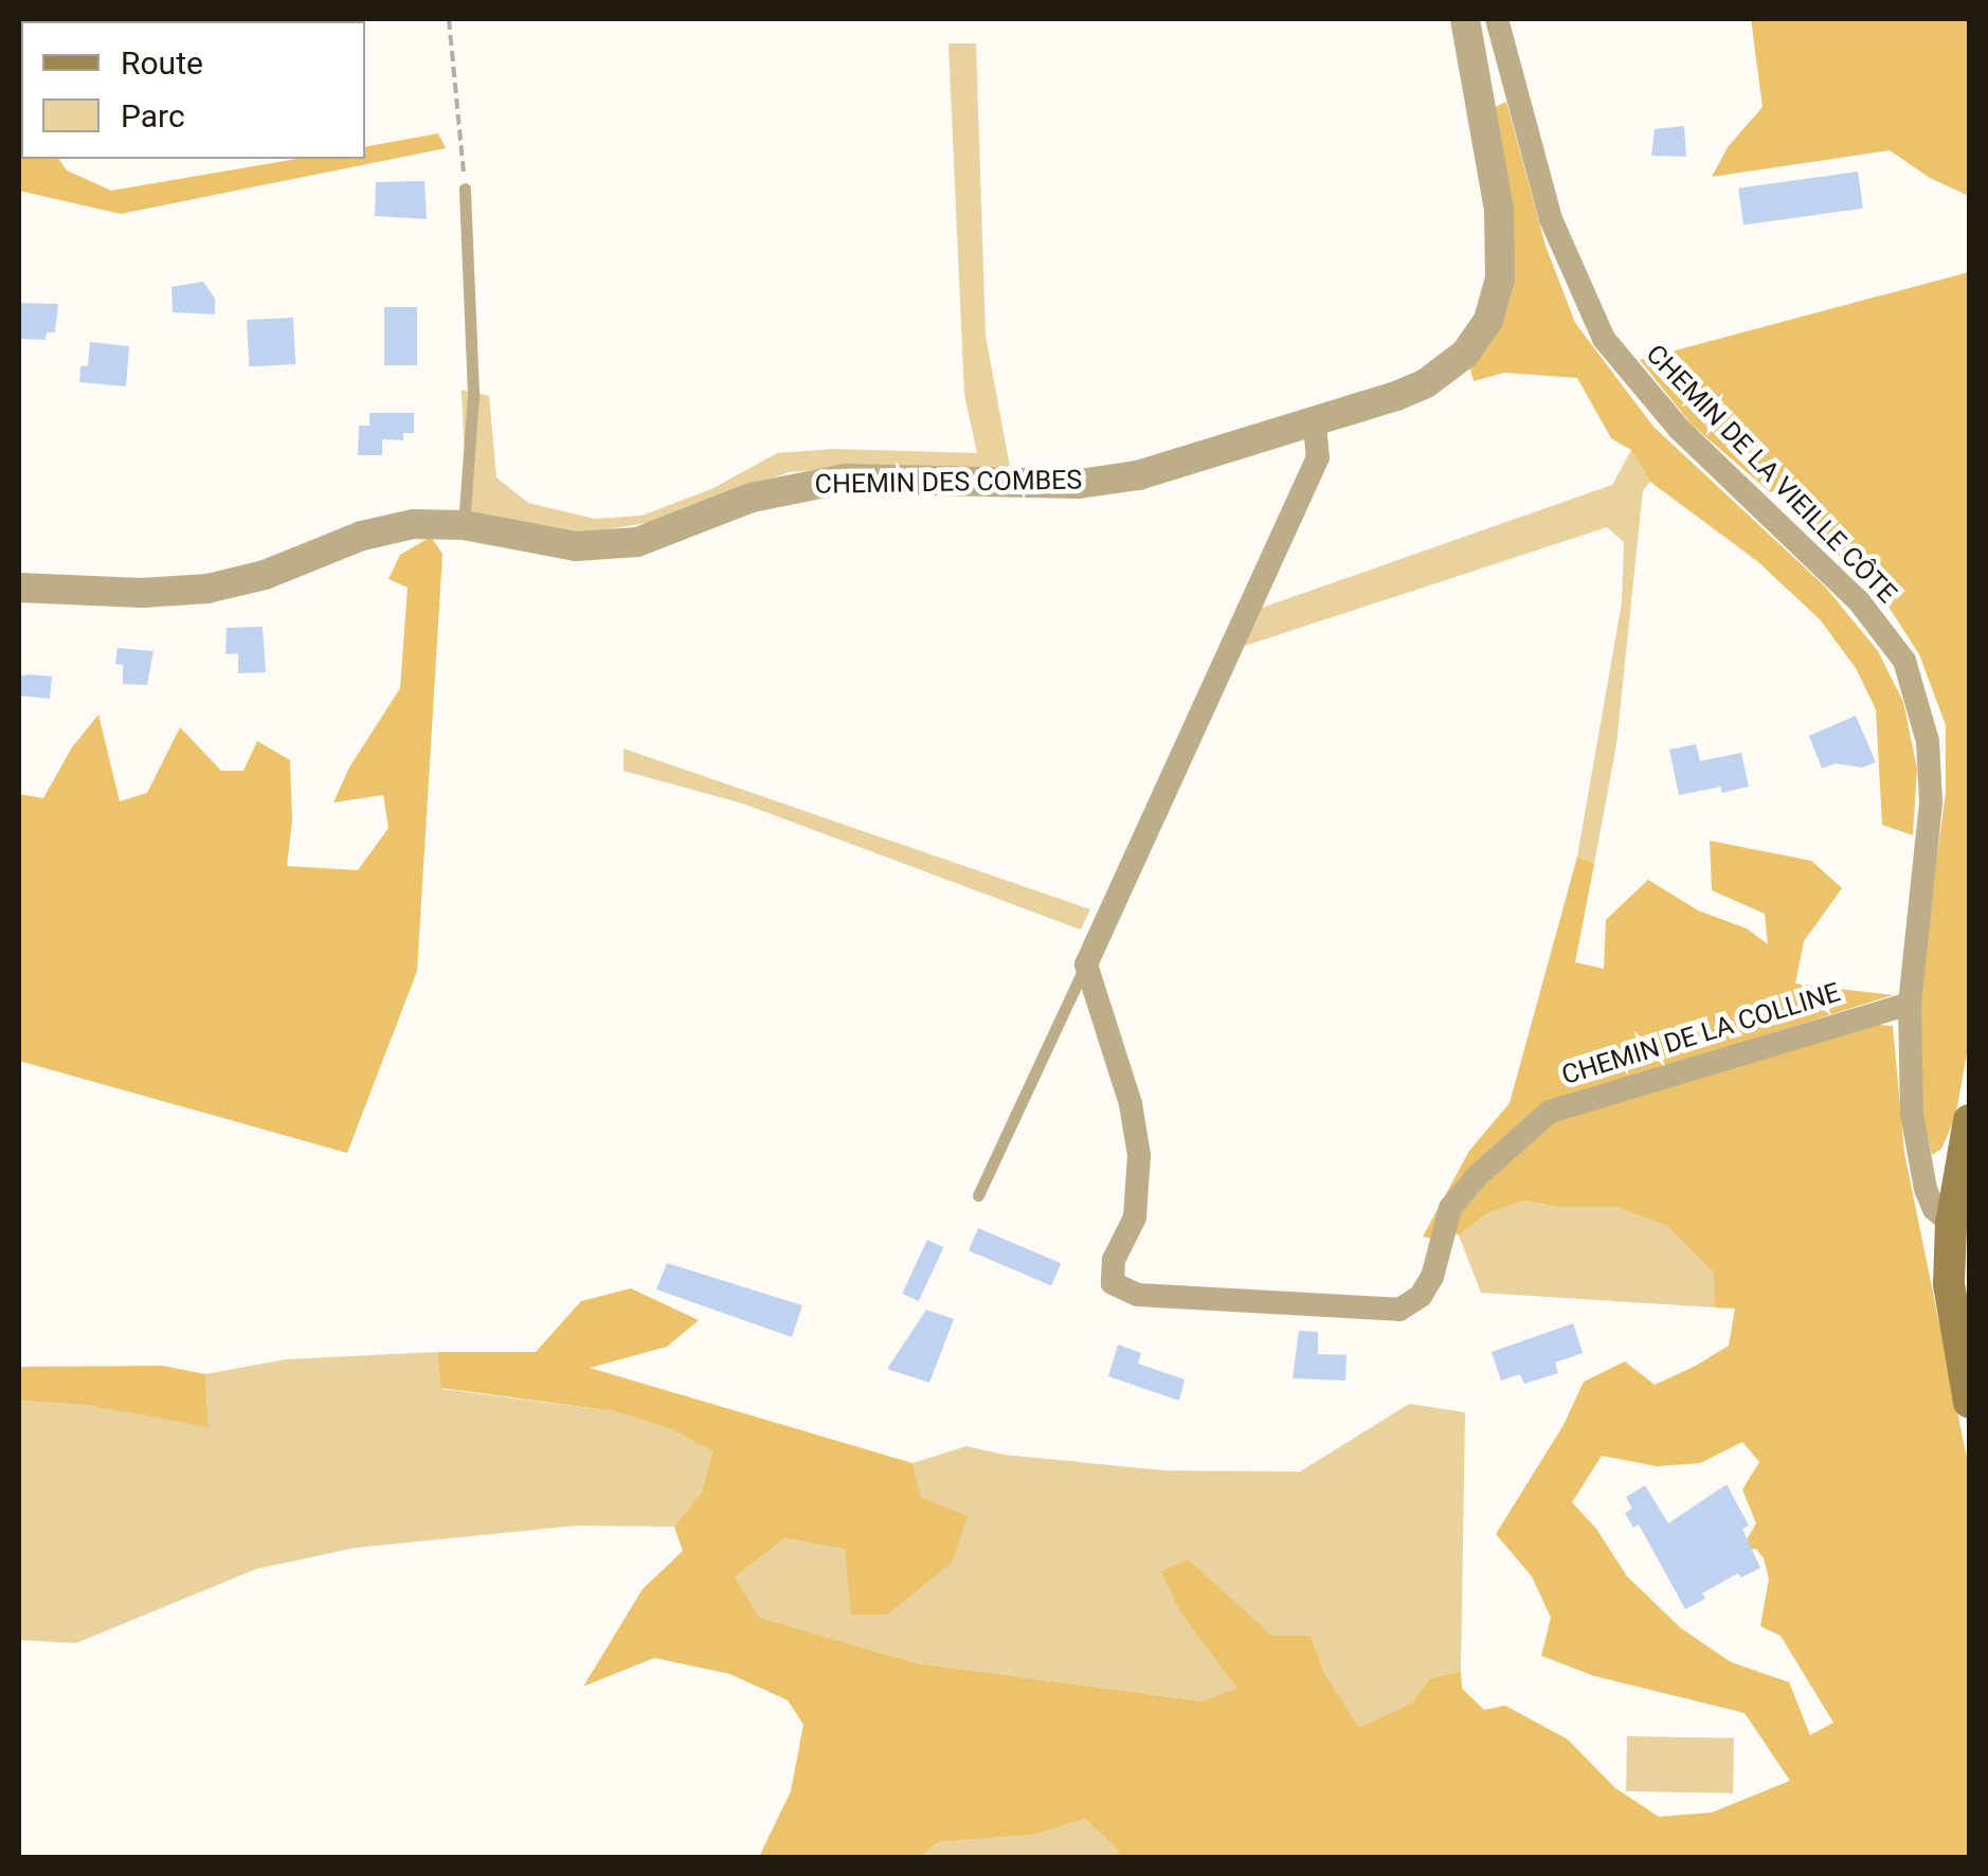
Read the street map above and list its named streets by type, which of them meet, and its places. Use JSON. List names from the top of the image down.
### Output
{
  "streets": {
    "street": ["CHEMIN DE LA VIEILLE CÔTE", "CHEMIN DES COMBES", "CHEMIN DE LA COLLINE"]
  },
  "crossings": [
    ["CHEMIN DE LA VIEILLE CÔTE", "CHEMIN DE LA COLLINE"]
  ],
  "legend": ["Route", "Parc"]
}
